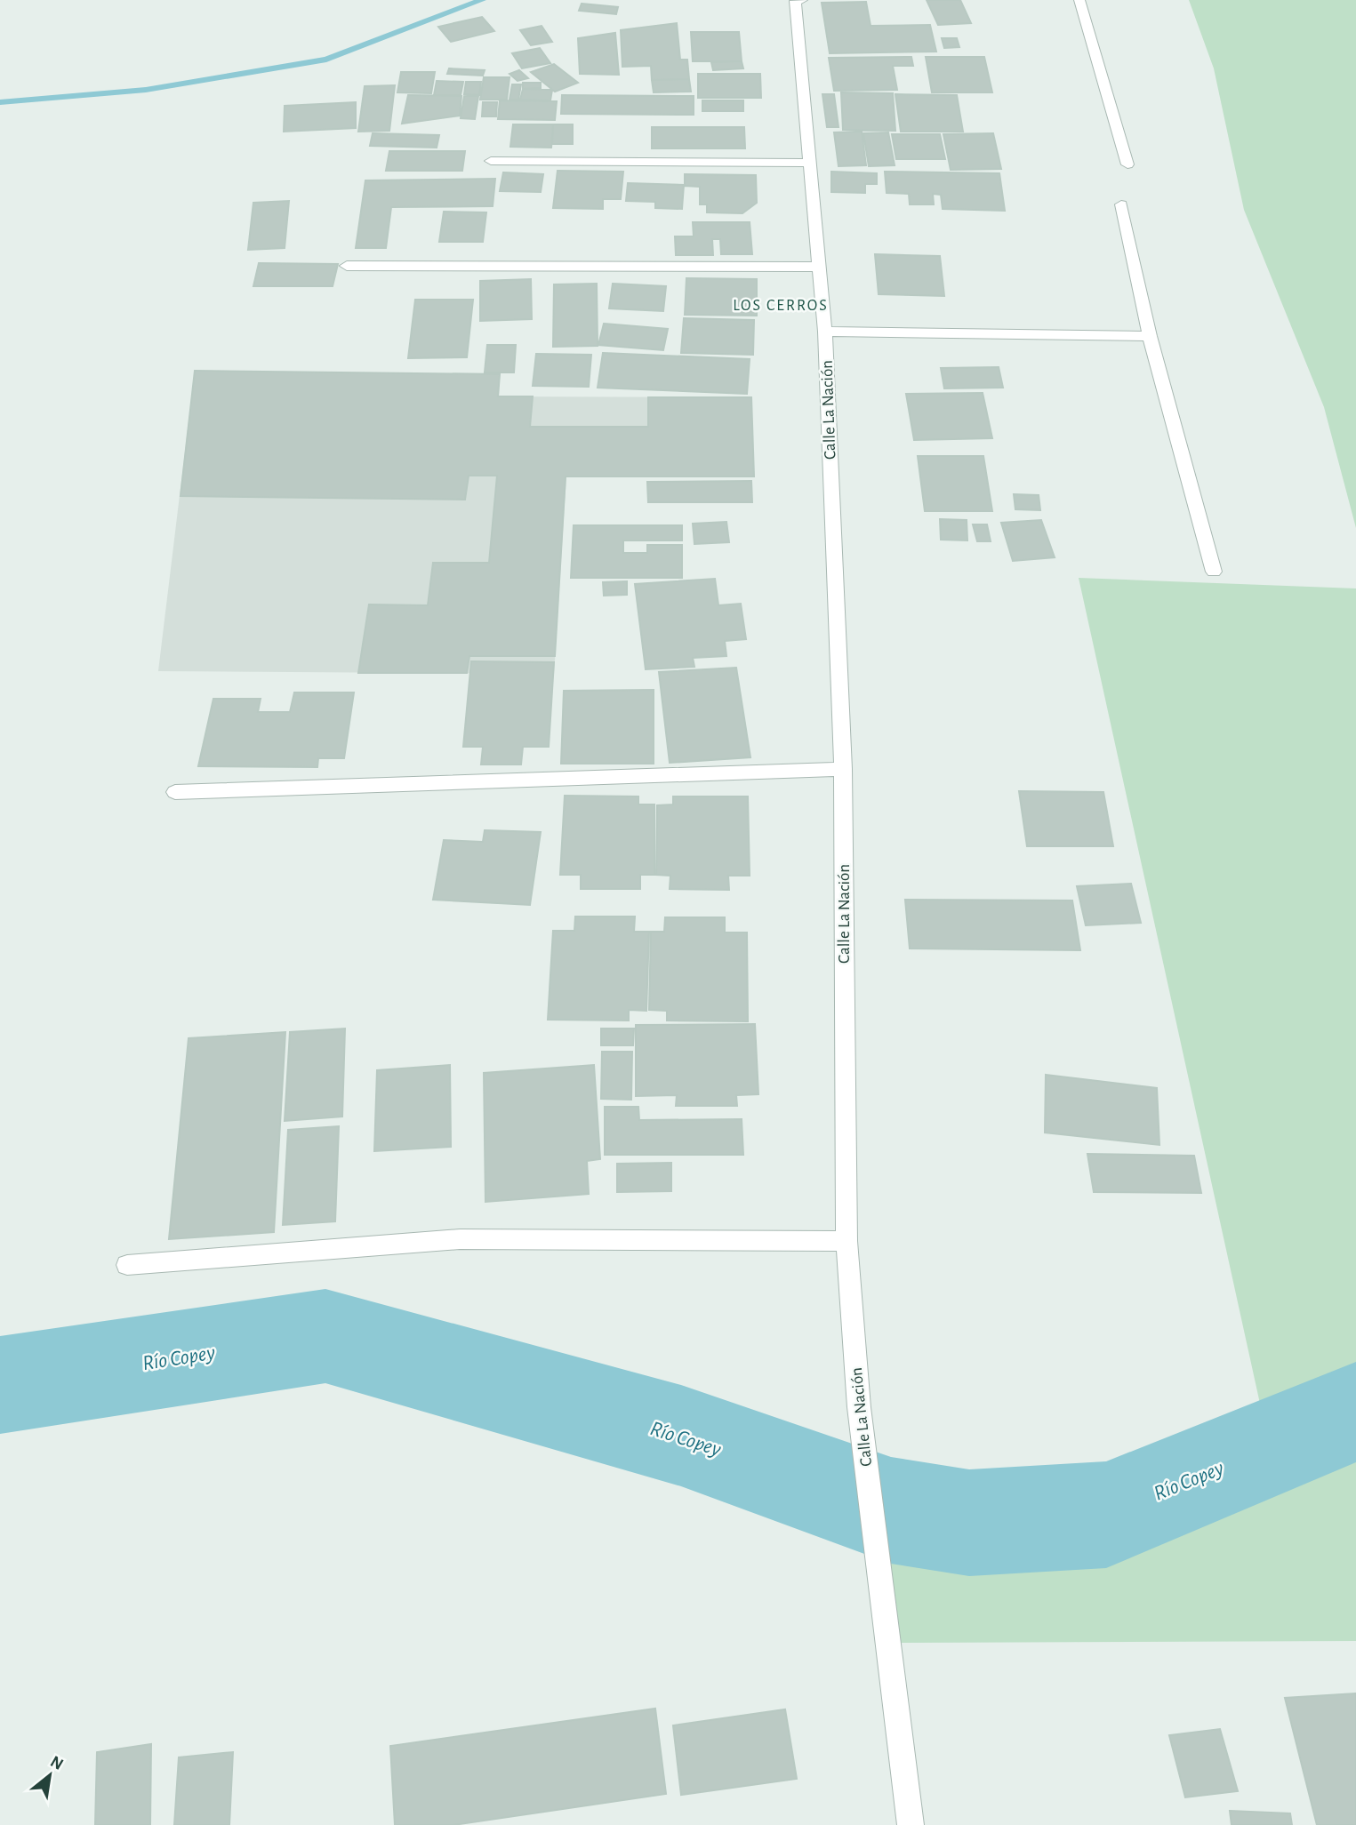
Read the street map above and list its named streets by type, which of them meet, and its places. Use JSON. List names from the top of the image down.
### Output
{
  "streets": {
    "street": ["Calle La Nación"]
  },
  "districts": ["LOS CERROS"],
  "water": ["Río Copey"],
  "north": "top right"
}
